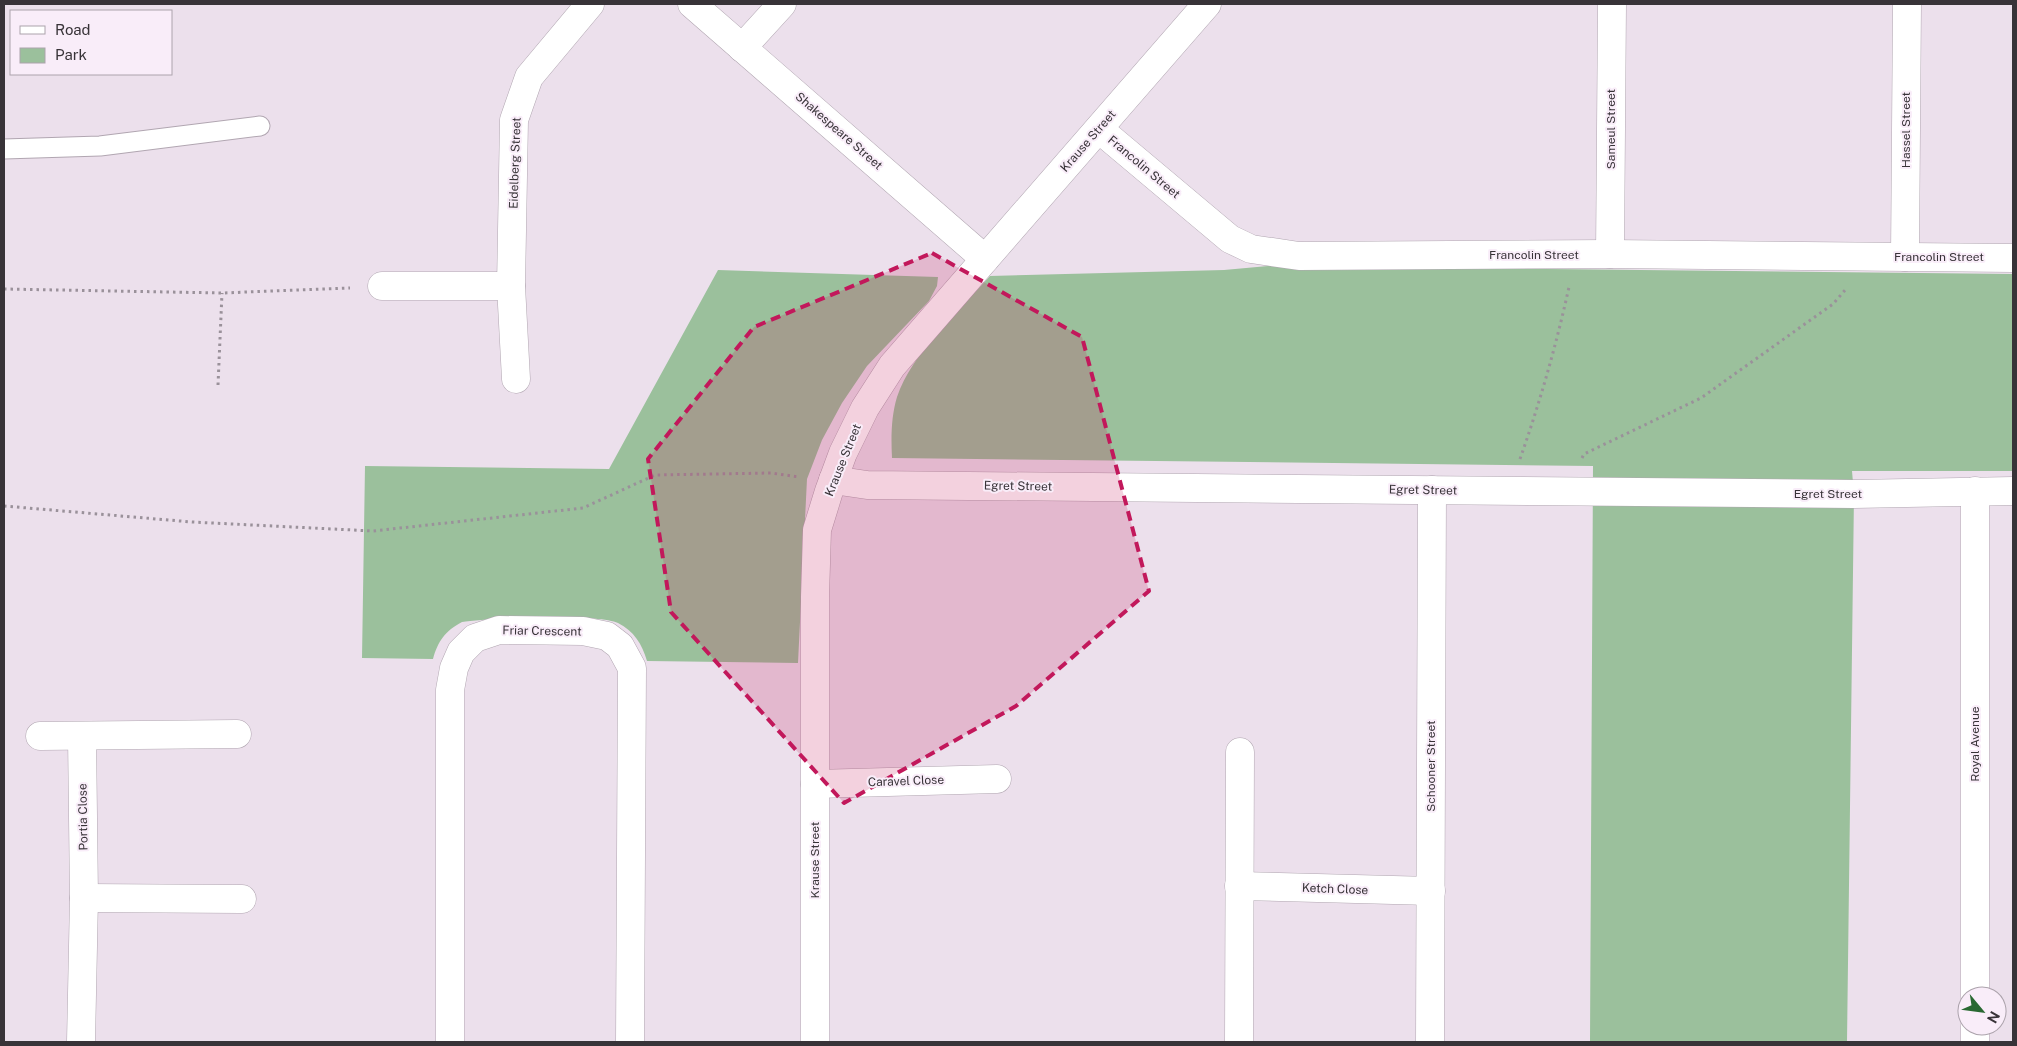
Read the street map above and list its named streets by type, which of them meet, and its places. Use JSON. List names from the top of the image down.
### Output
{
  "streets": {
    "street": [
      "Sameul Street",
      "Hassel Street",
      "Shakespeare Street",
      "Krause Street",
      "Eidelberg Street",
      "Francolin Street",
      "Egret Street",
      "Friar Crescent",
      "Royal Avenue",
      "Schooner Street",
      "Caravel Close",
      "Portia Close",
      "Ketch Close"
    ]
  },
  "crossings": [
    ["Sameul Street", "Francolin Street"],
    ["Hassel Street", "Francolin Street"],
    ["Shakespeare Street", "Krause Street"],
    ["Krause Street", "Francolin Street"],
    ["Krause Street", "Egret Street"],
    ["Krause Street", "Caravel Close"],
    ["Egret Street", "Royal Avenue"],
    ["Egret Street", "Schooner Street"],
    ["Schooner Street", "Ketch Close"]
  ],
  "legend": ["Road", "Park"],
  "north": "bottom right"
}
